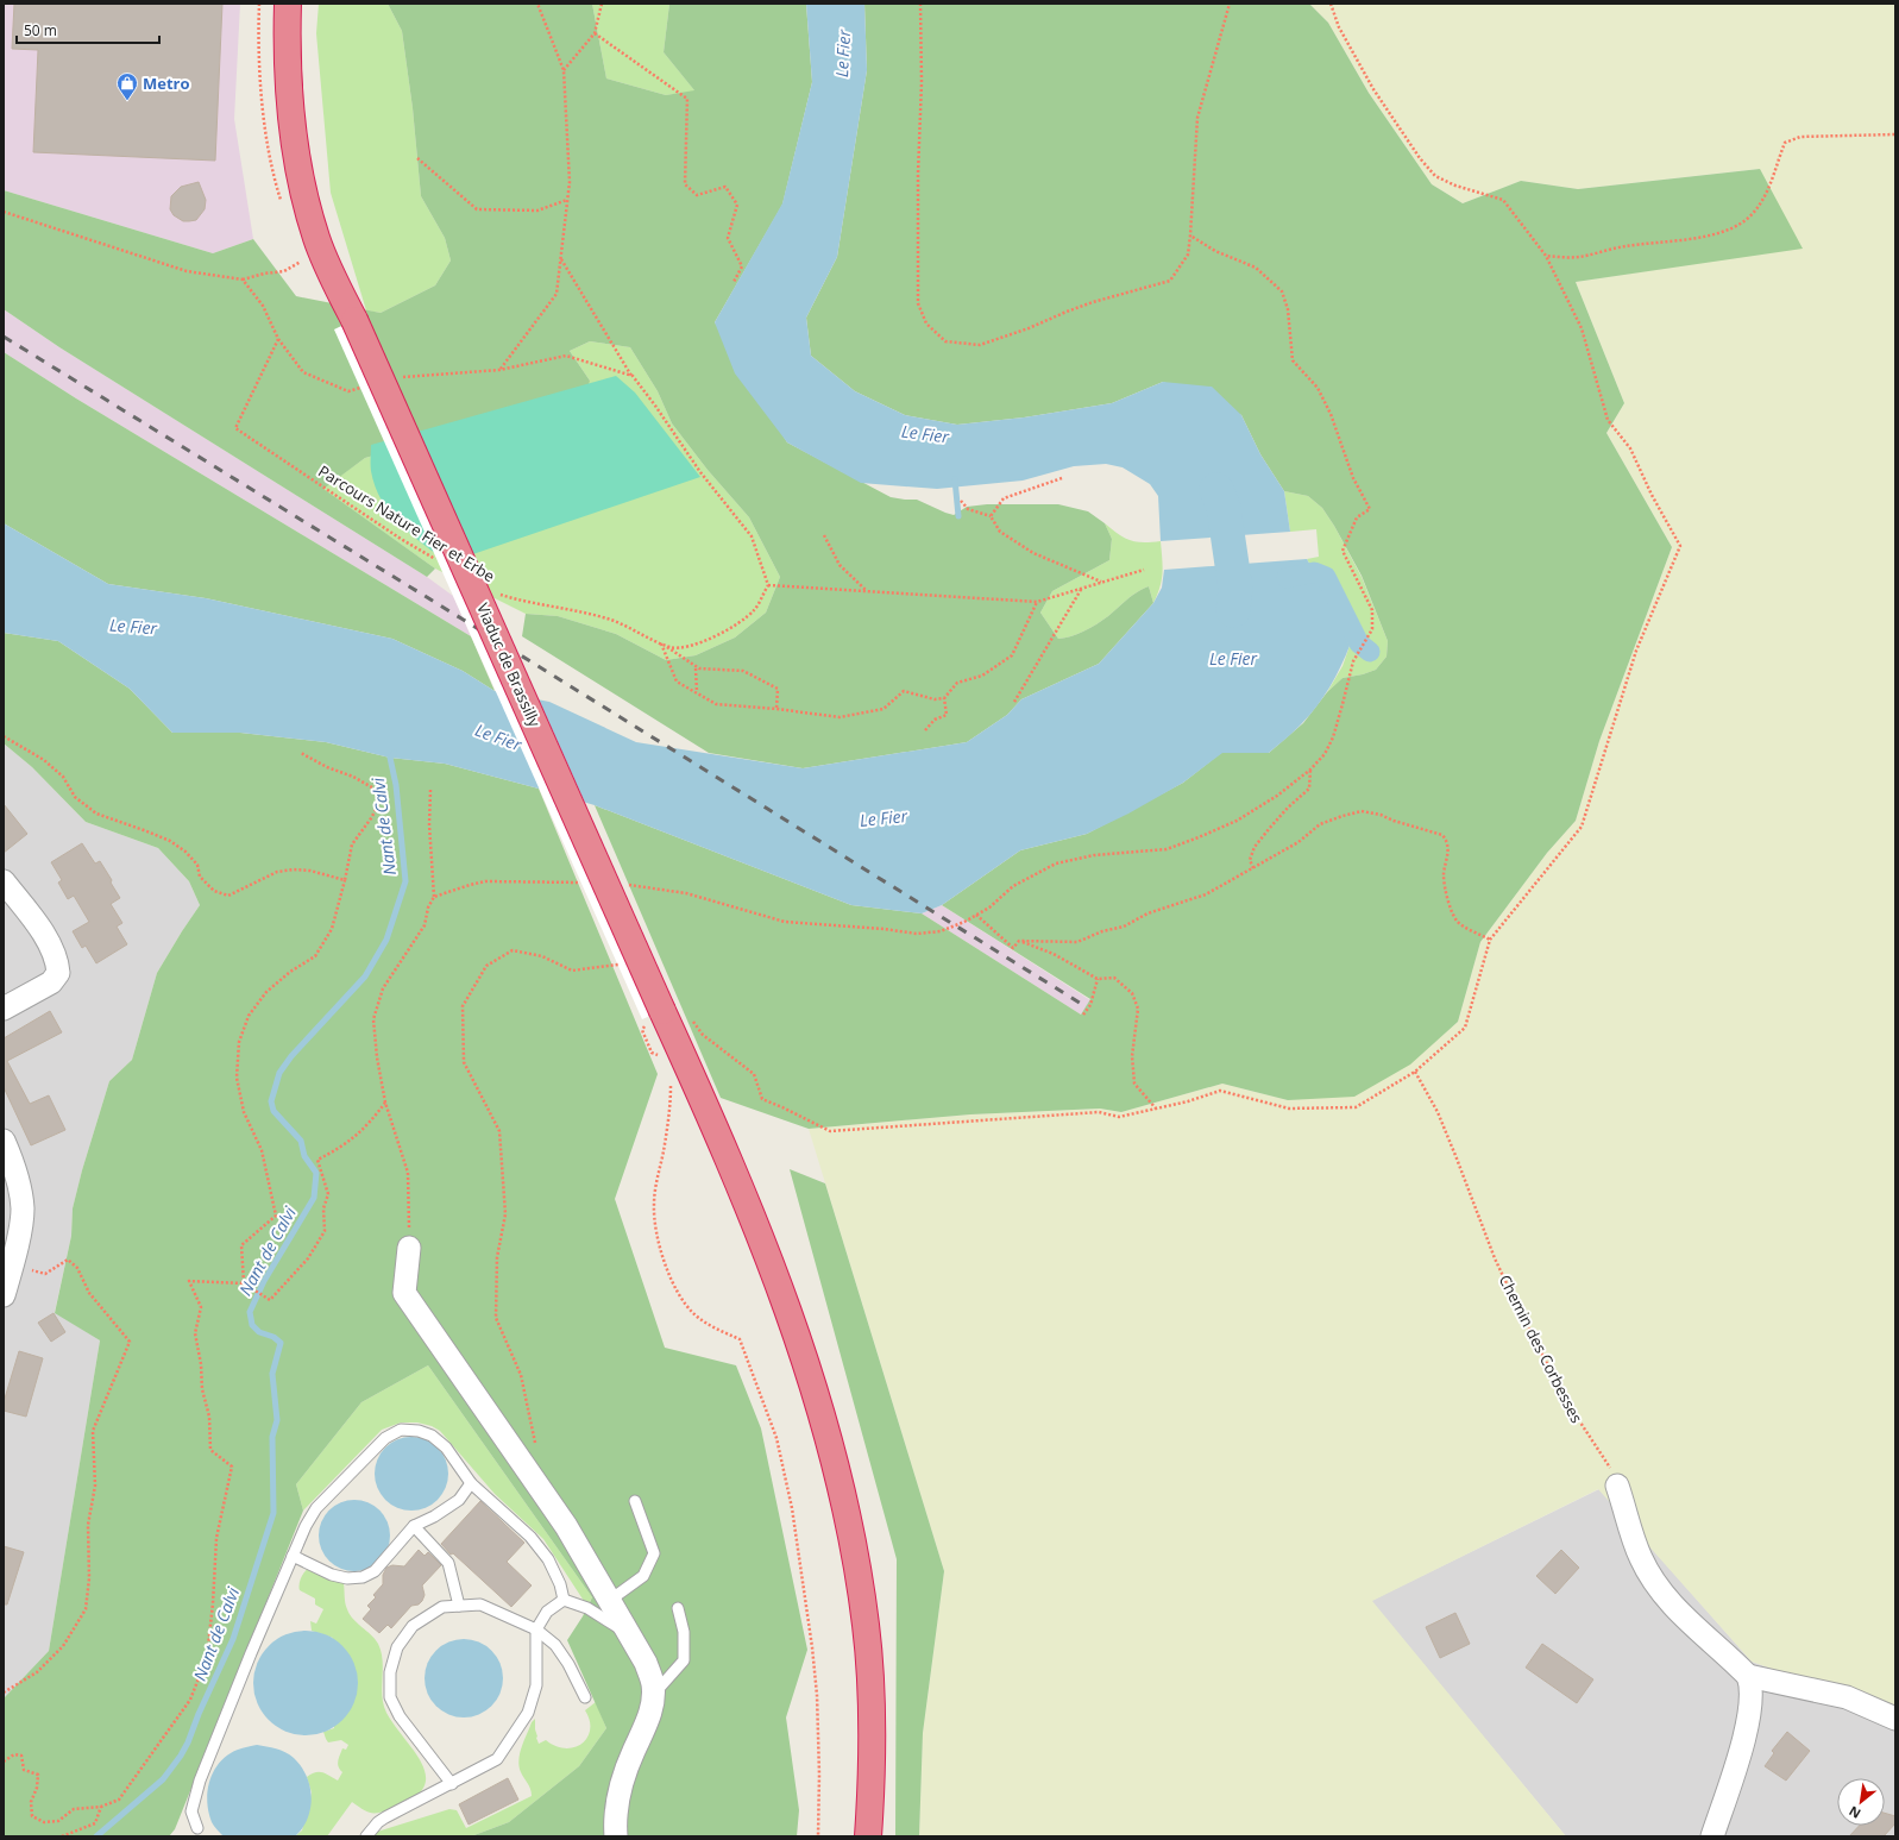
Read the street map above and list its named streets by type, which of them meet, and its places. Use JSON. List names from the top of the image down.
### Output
{
  "streets": {
    "highway": ["Viaduc de Brassilly"],
    "path": ["Parcours Nature Fier et Erbe", "Chemin des Corbesses"]
  },
  "water": ["Le Fier", "Nant de Calvi"],
  "places": {
    "shop": ["Metro"]
  },
  "scale_bar": "50 m",
  "north": "bottom left"
}
